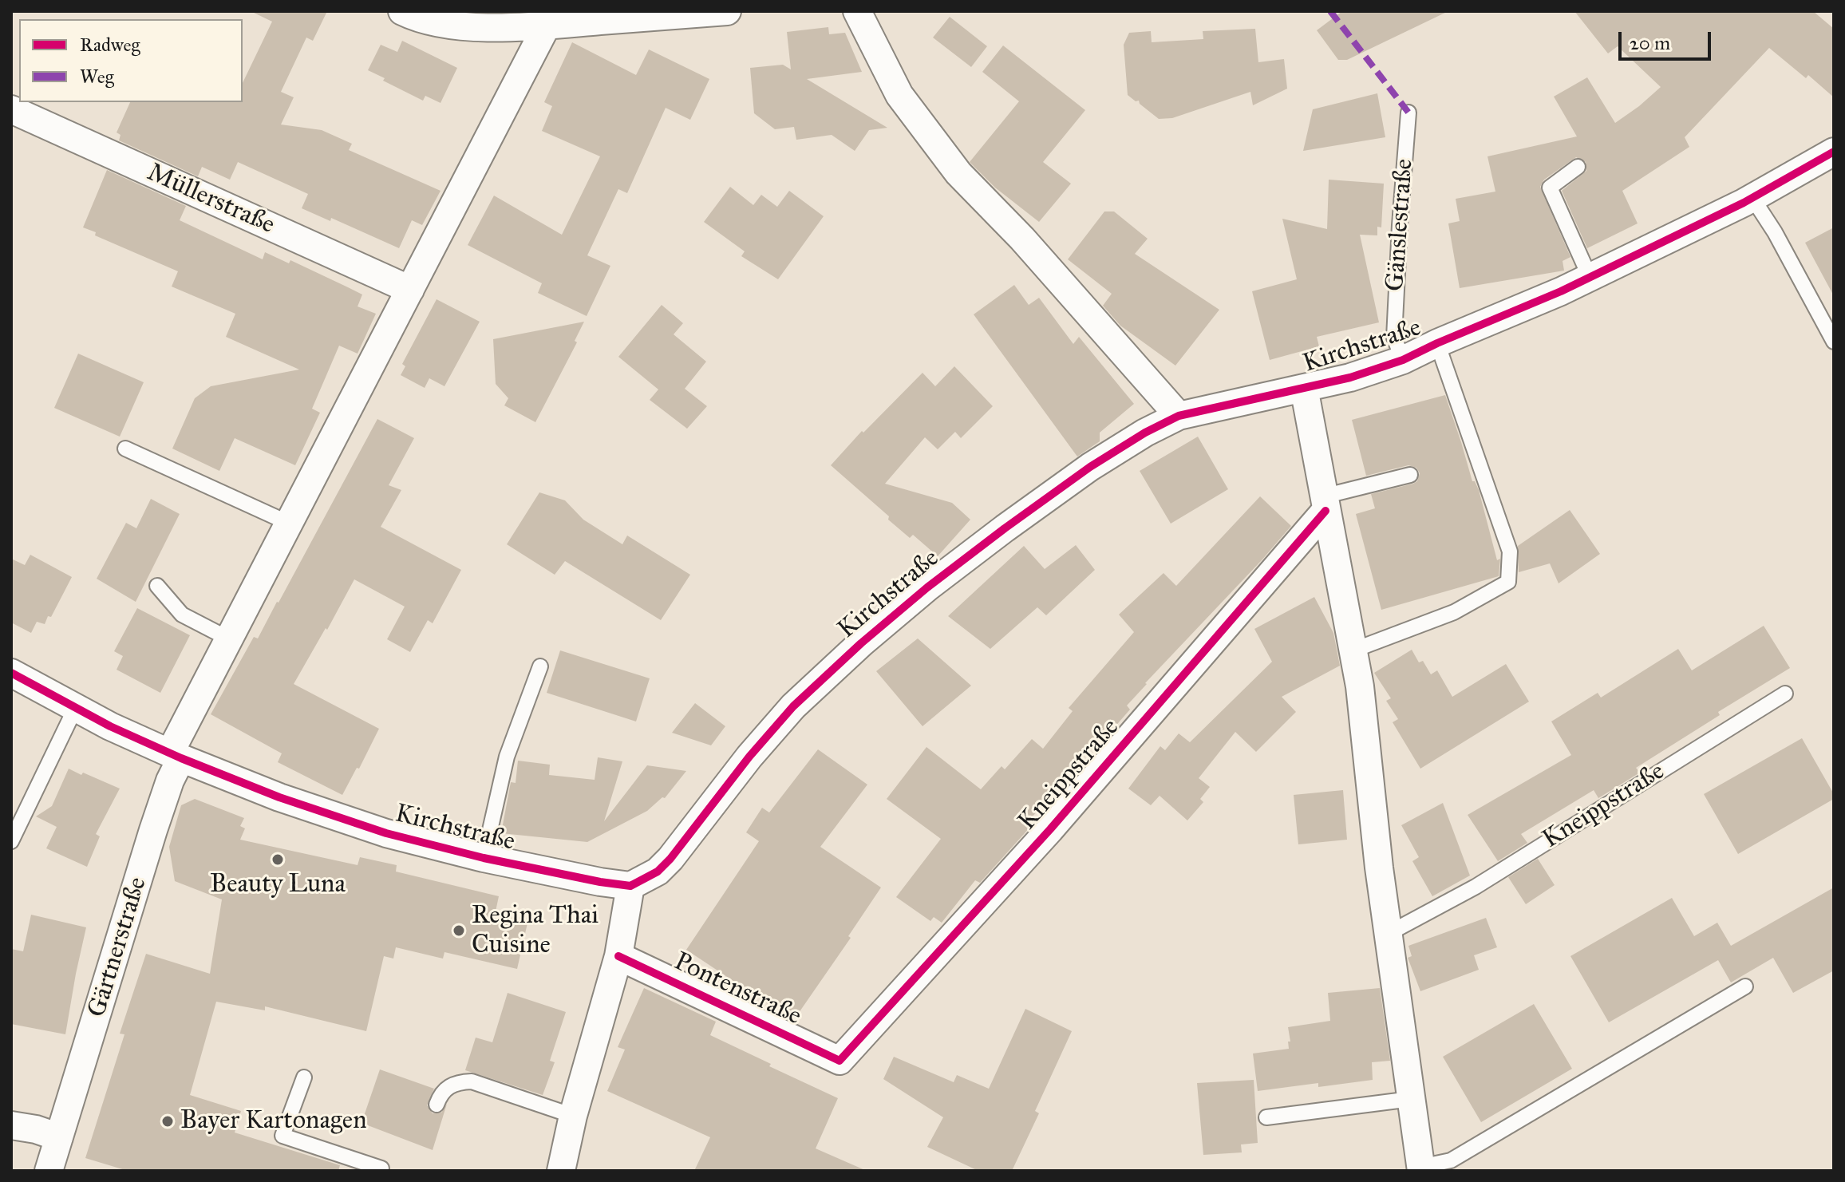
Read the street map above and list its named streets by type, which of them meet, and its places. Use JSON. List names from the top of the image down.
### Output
{
  "streets": {
    "street": [
      "Müllerstraße",
      "Kirchstraße",
      "Kneippstraße",
      "Gärtnerstraße",
      "Pontenstraße"
    ],
    "lane": ["Gänslestraße"]
  },
  "crossings": [
    ["Gänslestraße", "Kirchstraße"],
    ["Kirchstraße", "Gärtnerstraße"],
    ["Kneippstraße", "Pontenstraße"]
  ],
  "places": ["Beauty Luna", "Regina Thai Cuisine", "Bayer Kartonagen"],
  "legend": ["Radweg", "Weg"],
  "scale_bar": "20 m"
}
